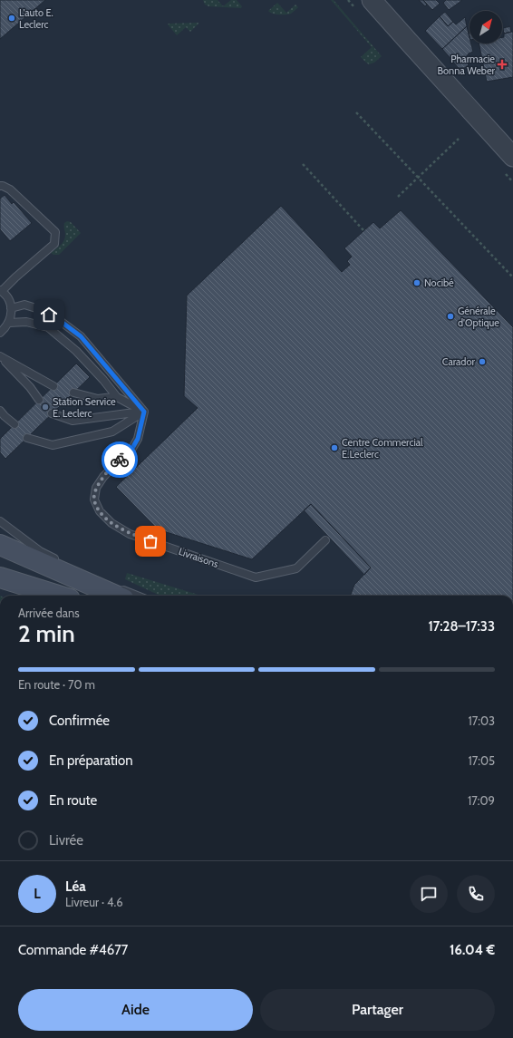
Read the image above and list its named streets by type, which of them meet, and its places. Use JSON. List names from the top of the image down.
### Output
{
  "streets": {
    "lane": ["Livraisons"]
  },
  "places": {
    "other": [
      "L'auto E. Leclerc",
      "Nocibé",
      "Générale d'Optique",
      "Carador",
      "Station Service E. Leclerc",
      "Centre Commercial E.Leclerc"
    ],
    "health": ["Pharmacie Bonna Weber"]
  },
  "north": "top right",
  "page": {
    "heading": ["2 min", "Arrivée dans", "17:28–17:33"],
    "panel": [
      "Léa",
      "Livreur · 4.6",
      "Commande #4677",
      "16.04 €"
    ],
    "bar": "En route · 70 m",
    "list": [
      ["Confirmée", "17:03"],
      ["En préparation", "17:05"],
      ["En route", "17:09"],
      "Livrée"
    ],
    "round": "L",
    "buttons": ["Aide", "Partager"]
  }
}
